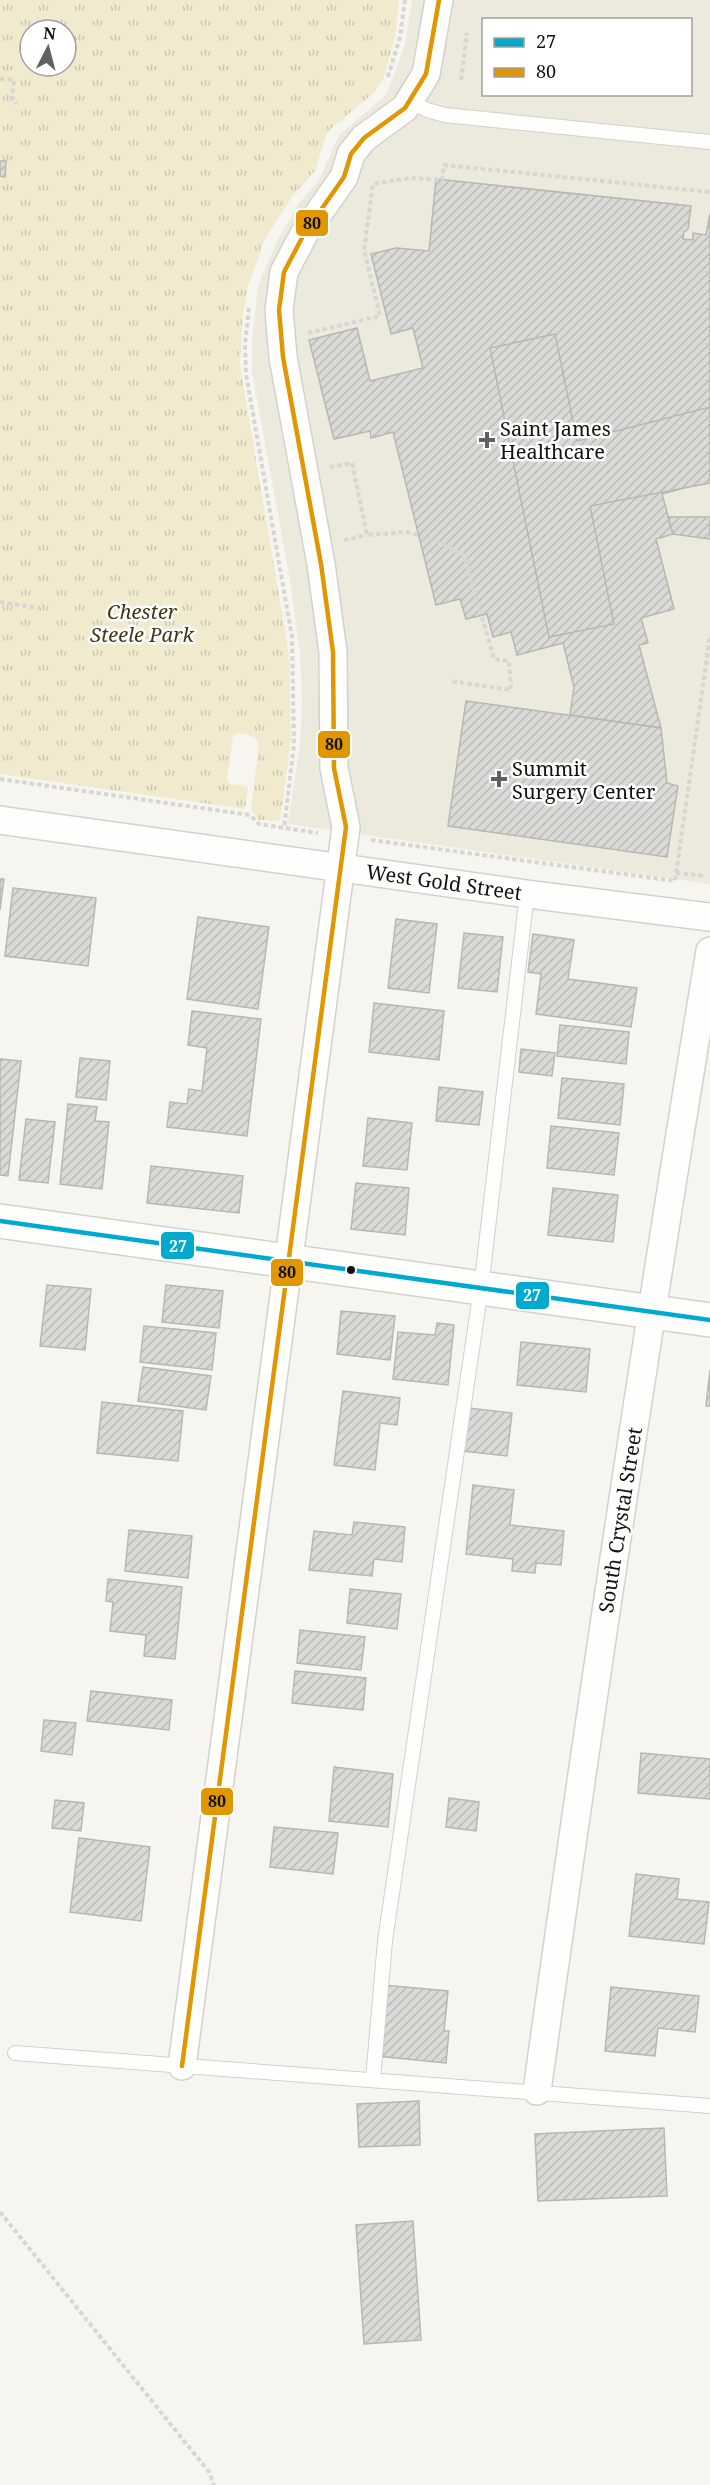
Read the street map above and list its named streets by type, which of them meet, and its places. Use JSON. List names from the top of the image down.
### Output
{
  "streets": {
    "street": ["West Gold Street", "South Crystal Street"]
  },
  "parks": ["Chester Steele Park"],
  "places": {
    "health": ["Saint James Healthcare", "Summit Surgery Center"]
  },
  "lines": ["transit line 80", "transit line 27"],
  "legend": ["27", "80"],
  "north": "top"
}
